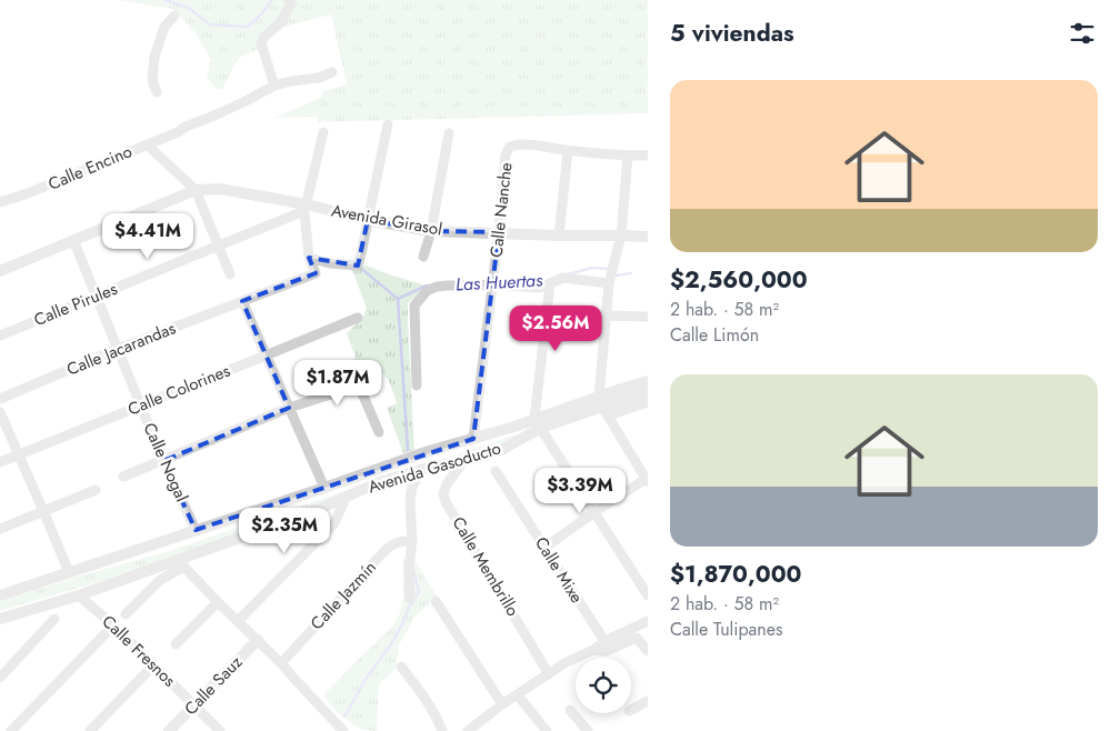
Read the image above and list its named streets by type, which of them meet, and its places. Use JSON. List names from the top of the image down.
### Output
{
  "streets": {
    "street": [
      "Calle Encino",
      "Calle Nanche",
      "Avenida Girasol",
      "Calle Pirules",
      "Calle Jacarandas",
      "Calle Colorines",
      "Calle Nogal",
      "Avenida Gasoducto",
      "Calle Membrillo",
      "Calle Mixe",
      "Calle Jazmín",
      "Calle Fresnos",
      "Calle Sauz"
    ]
  },
  "crossings": [
    ["Calle Nanche", "Avenida Girasol"],
    ["Calle Nanche", "Avenida Gasoducto"],
    ["Avenida Girasol", "Calle Pirules"],
    ["Calle Pirules", "Calle Nogal"],
    ["Calle Jacarandas", "Calle Nogal"],
    ["Calle Colorines", "Calle Nogal"],
    ["Calle Nogal", "Avenida Gasoducto"],
    ["Avenida Gasoducto", "Calle Membrillo"],
    ["Avenida Gasoducto", "Calle Fresnos"],
    ["Calle Fresnos", "Calle Sauz"]
  ],
  "water": ["Las Huertas"],
  "page": {
    "heading": "5 viviendas",
    "list": [
      {
        "name": "$2,560,000",
        "note": "2 hab. · 58 m² · Calle Limón"
      },
      {
        "name": "$1,870,000",
        "note": "2 hab. · 58 m² · Calle Tulipanes"
      }
    ],
    "price": [
      "$4.41M",
      "$2.56M",
      "$1.87M",
      "$3.39M",
      "$2.35M"
    ]
  }
}
